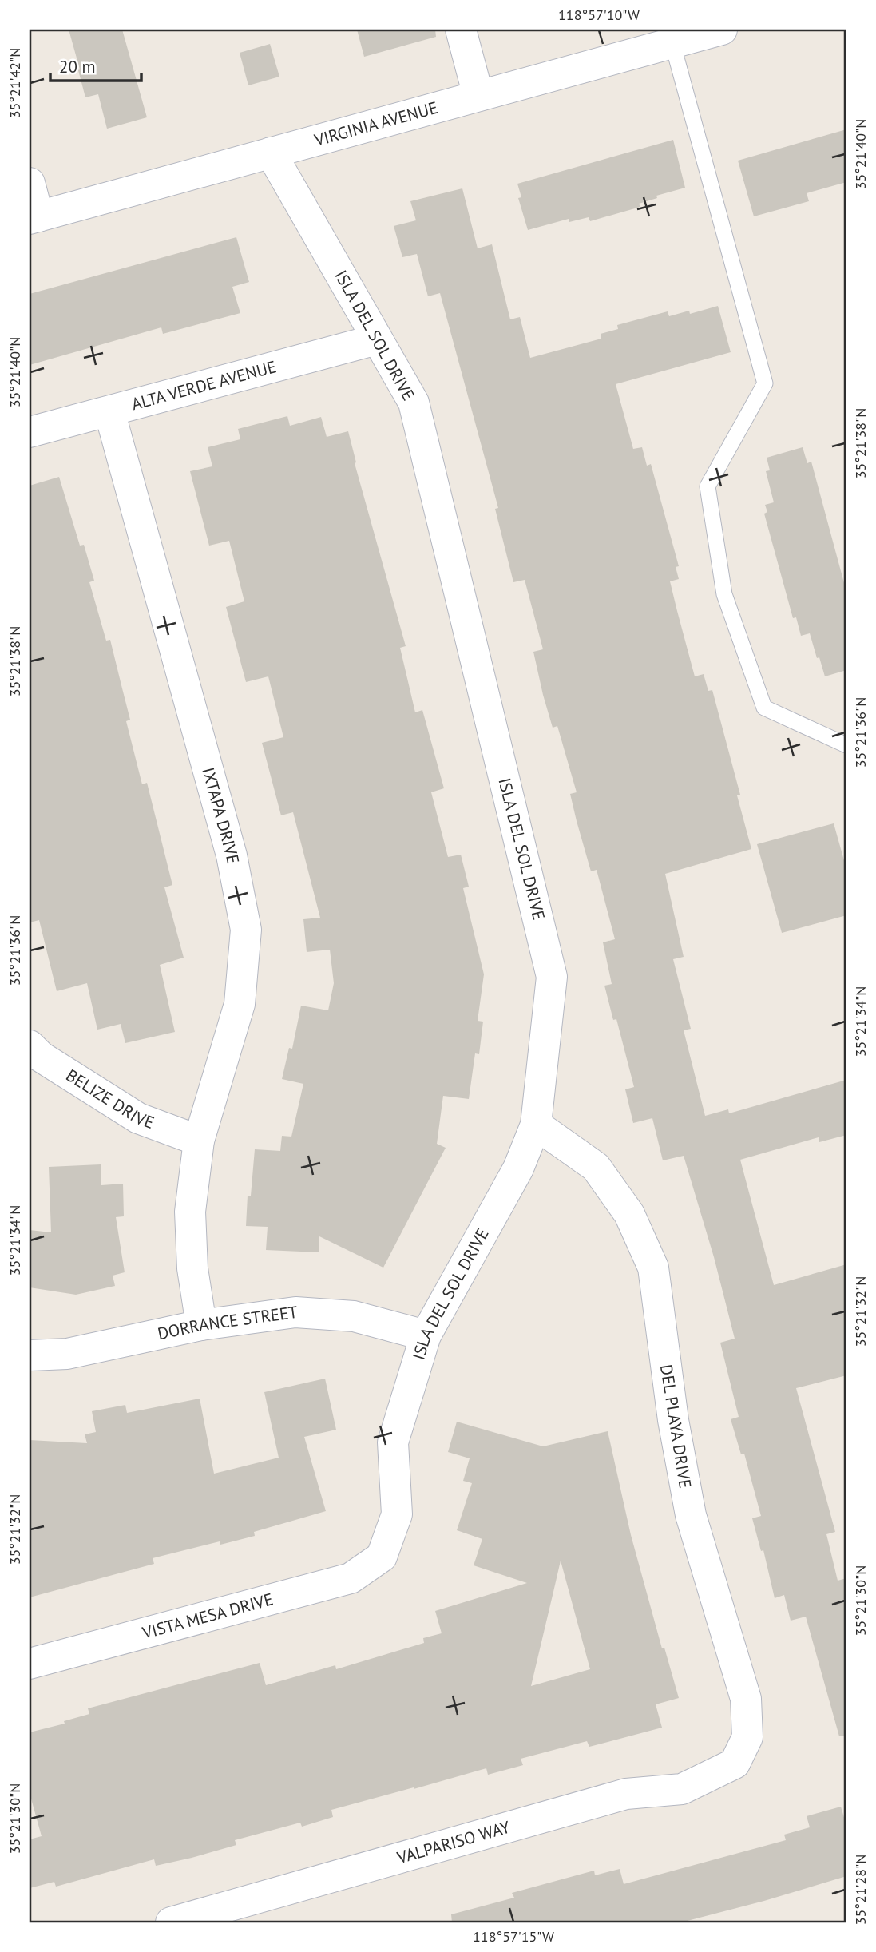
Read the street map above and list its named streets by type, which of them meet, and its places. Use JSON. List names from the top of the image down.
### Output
{
  "streets": {
    "street": [
      "VIRGINIA AVENUE",
      "ISLA DEL SOL DRIVE",
      "ALTA VERDE AVENUE",
      "IXTAPA DRIVE",
      "BELIZE DRIVE",
      "DORRANCE STREET",
      "DEL PLAYA DRIVE",
      "VISTA MESA DRIVE",
      "VALPARISO WAY"
    ]
  },
  "crossings": [
    ["VIRGINIA AVENUE", "ISLA DEL SOL DRIVE"],
    ["ISLA DEL SOL DRIVE", "ALTA VERDE AVENUE"],
    ["ISLA DEL SOL DRIVE", "DORRANCE STREET"],
    ["ISLA DEL SOL DRIVE", "DEL PLAYA DRIVE"],
    ["ISLA DEL SOL DRIVE", "VISTA MESA DRIVE"],
    ["ALTA VERDE AVENUE", "IXTAPA DRIVE"],
    ["IXTAPA DRIVE", "BELIZE DRIVE"],
    ["IXTAPA DRIVE", "DORRANCE STREET"],
    ["DEL PLAYA DRIVE", "VALPARISO WAY"]
  ],
  "scale_bar": "20 m",
  "coordinates": [
    "118°57'10\"W",
    "35°21'42\"N",
    "35°21'40\"N",
    "35°21'38\"N",
    "35°21'36\"N",
    "35°21'34\"N",
    "35°21'32\"N",
    "35°21'30\"N",
    "35°21'28\"N",
    "118°57'15\"W"
  ]
}
